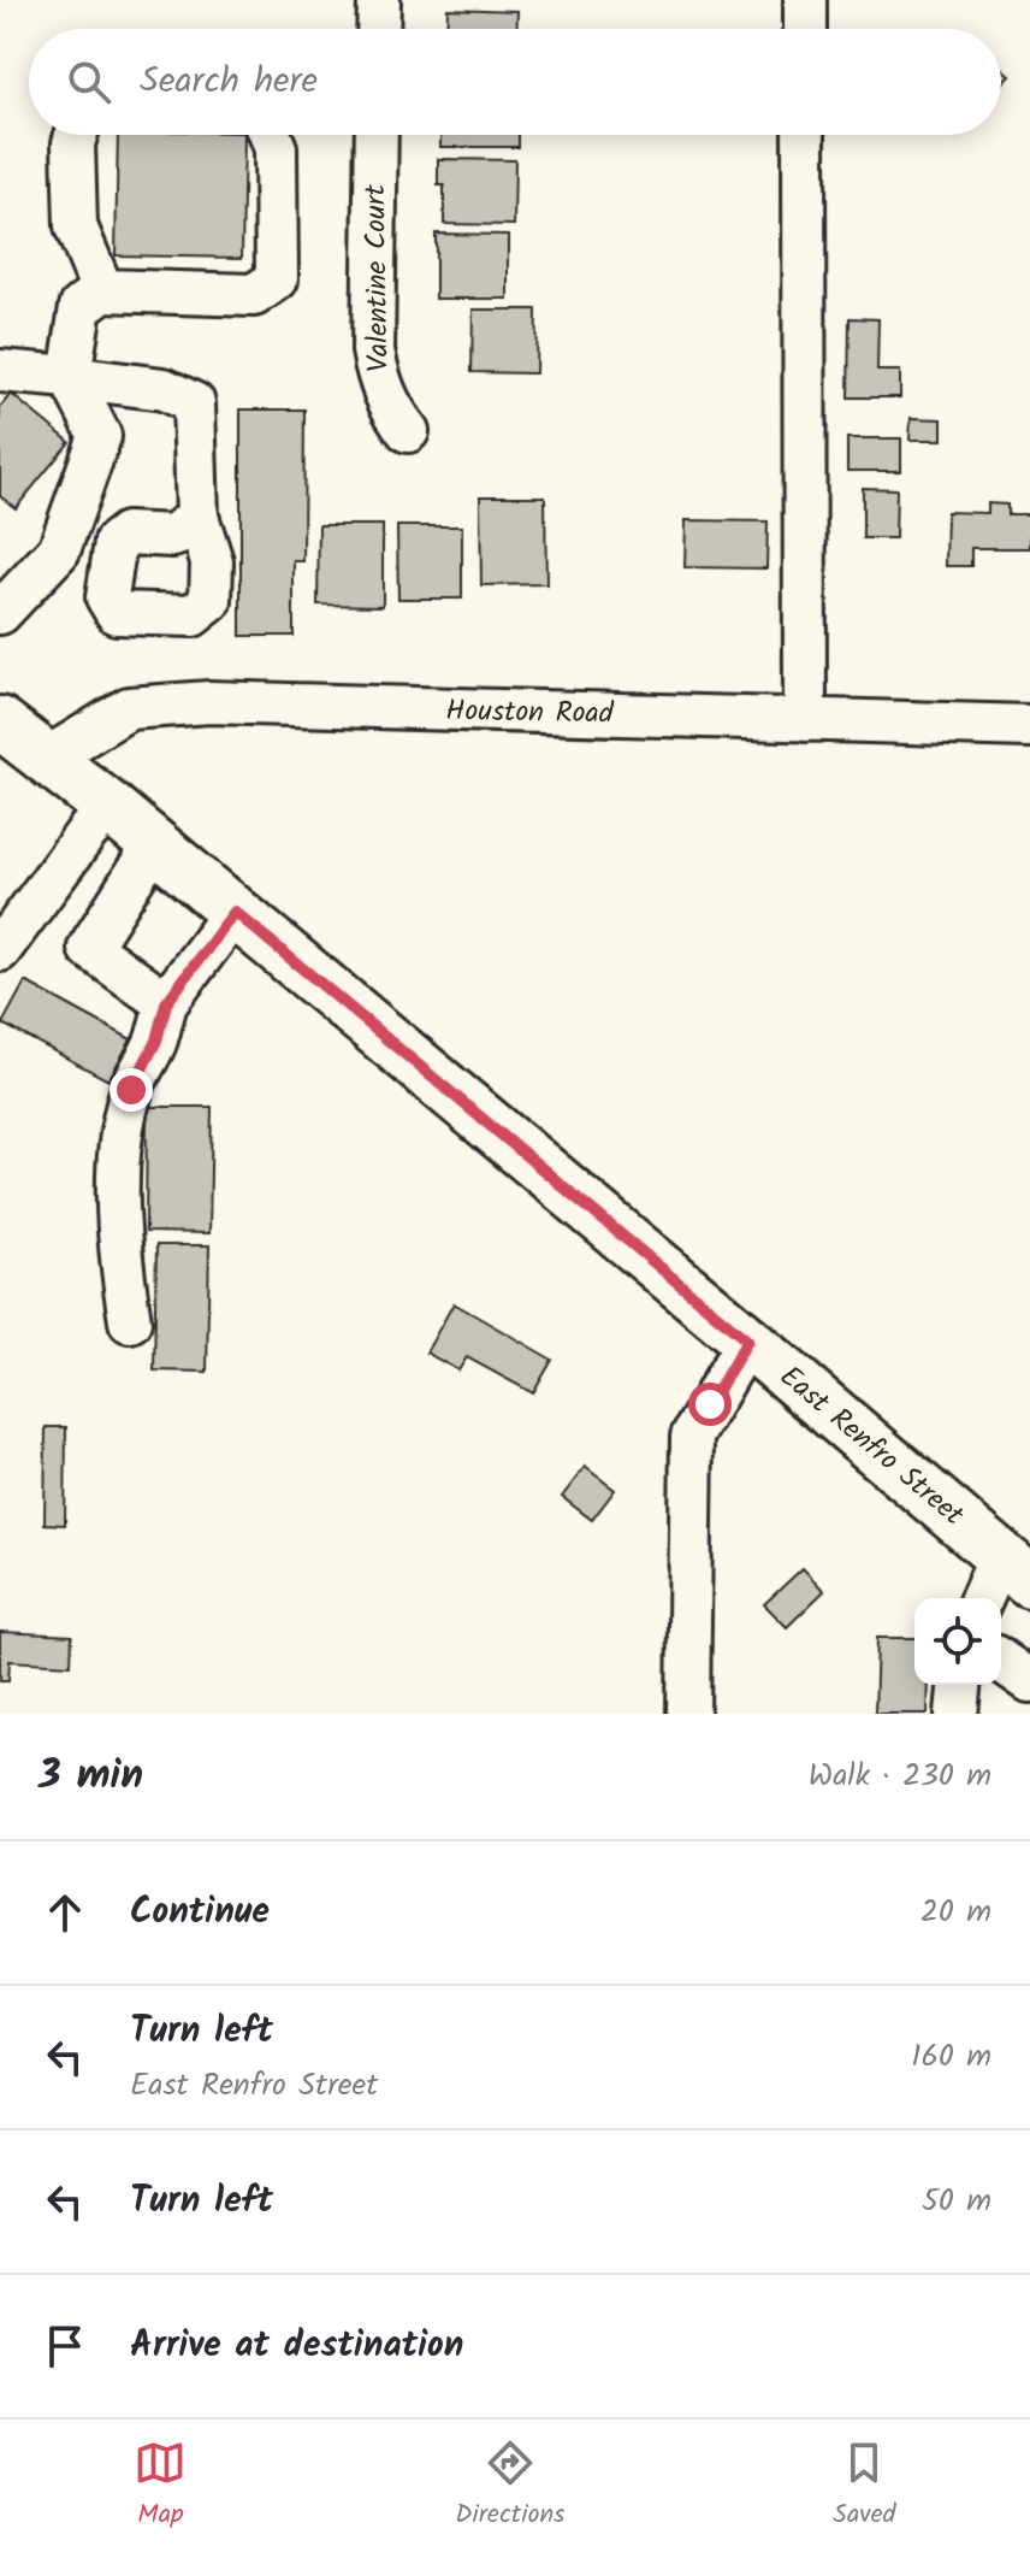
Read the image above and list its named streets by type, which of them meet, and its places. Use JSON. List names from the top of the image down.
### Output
{
  "streets": {
    "main road": ["East Renfro Street"],
    "street": ["Valentine Court", "Houston Road"]
  },
  "crossings": [
    ["Houston Road", "East Renfro Street"]
  ],
  "page": {
    "search": "Search here",
    "heading": ["3 min", "Walk · 230 m"],
    "list": [
      ["Continue", "20 m"],
      ["Turn left", "East Renfro Street", "160 m"],
      ["Turn left", "50 m"],
      "Arrive at destination"
    ],
    "nav": ["Map", "Directions", "Saved"]
  }
}
